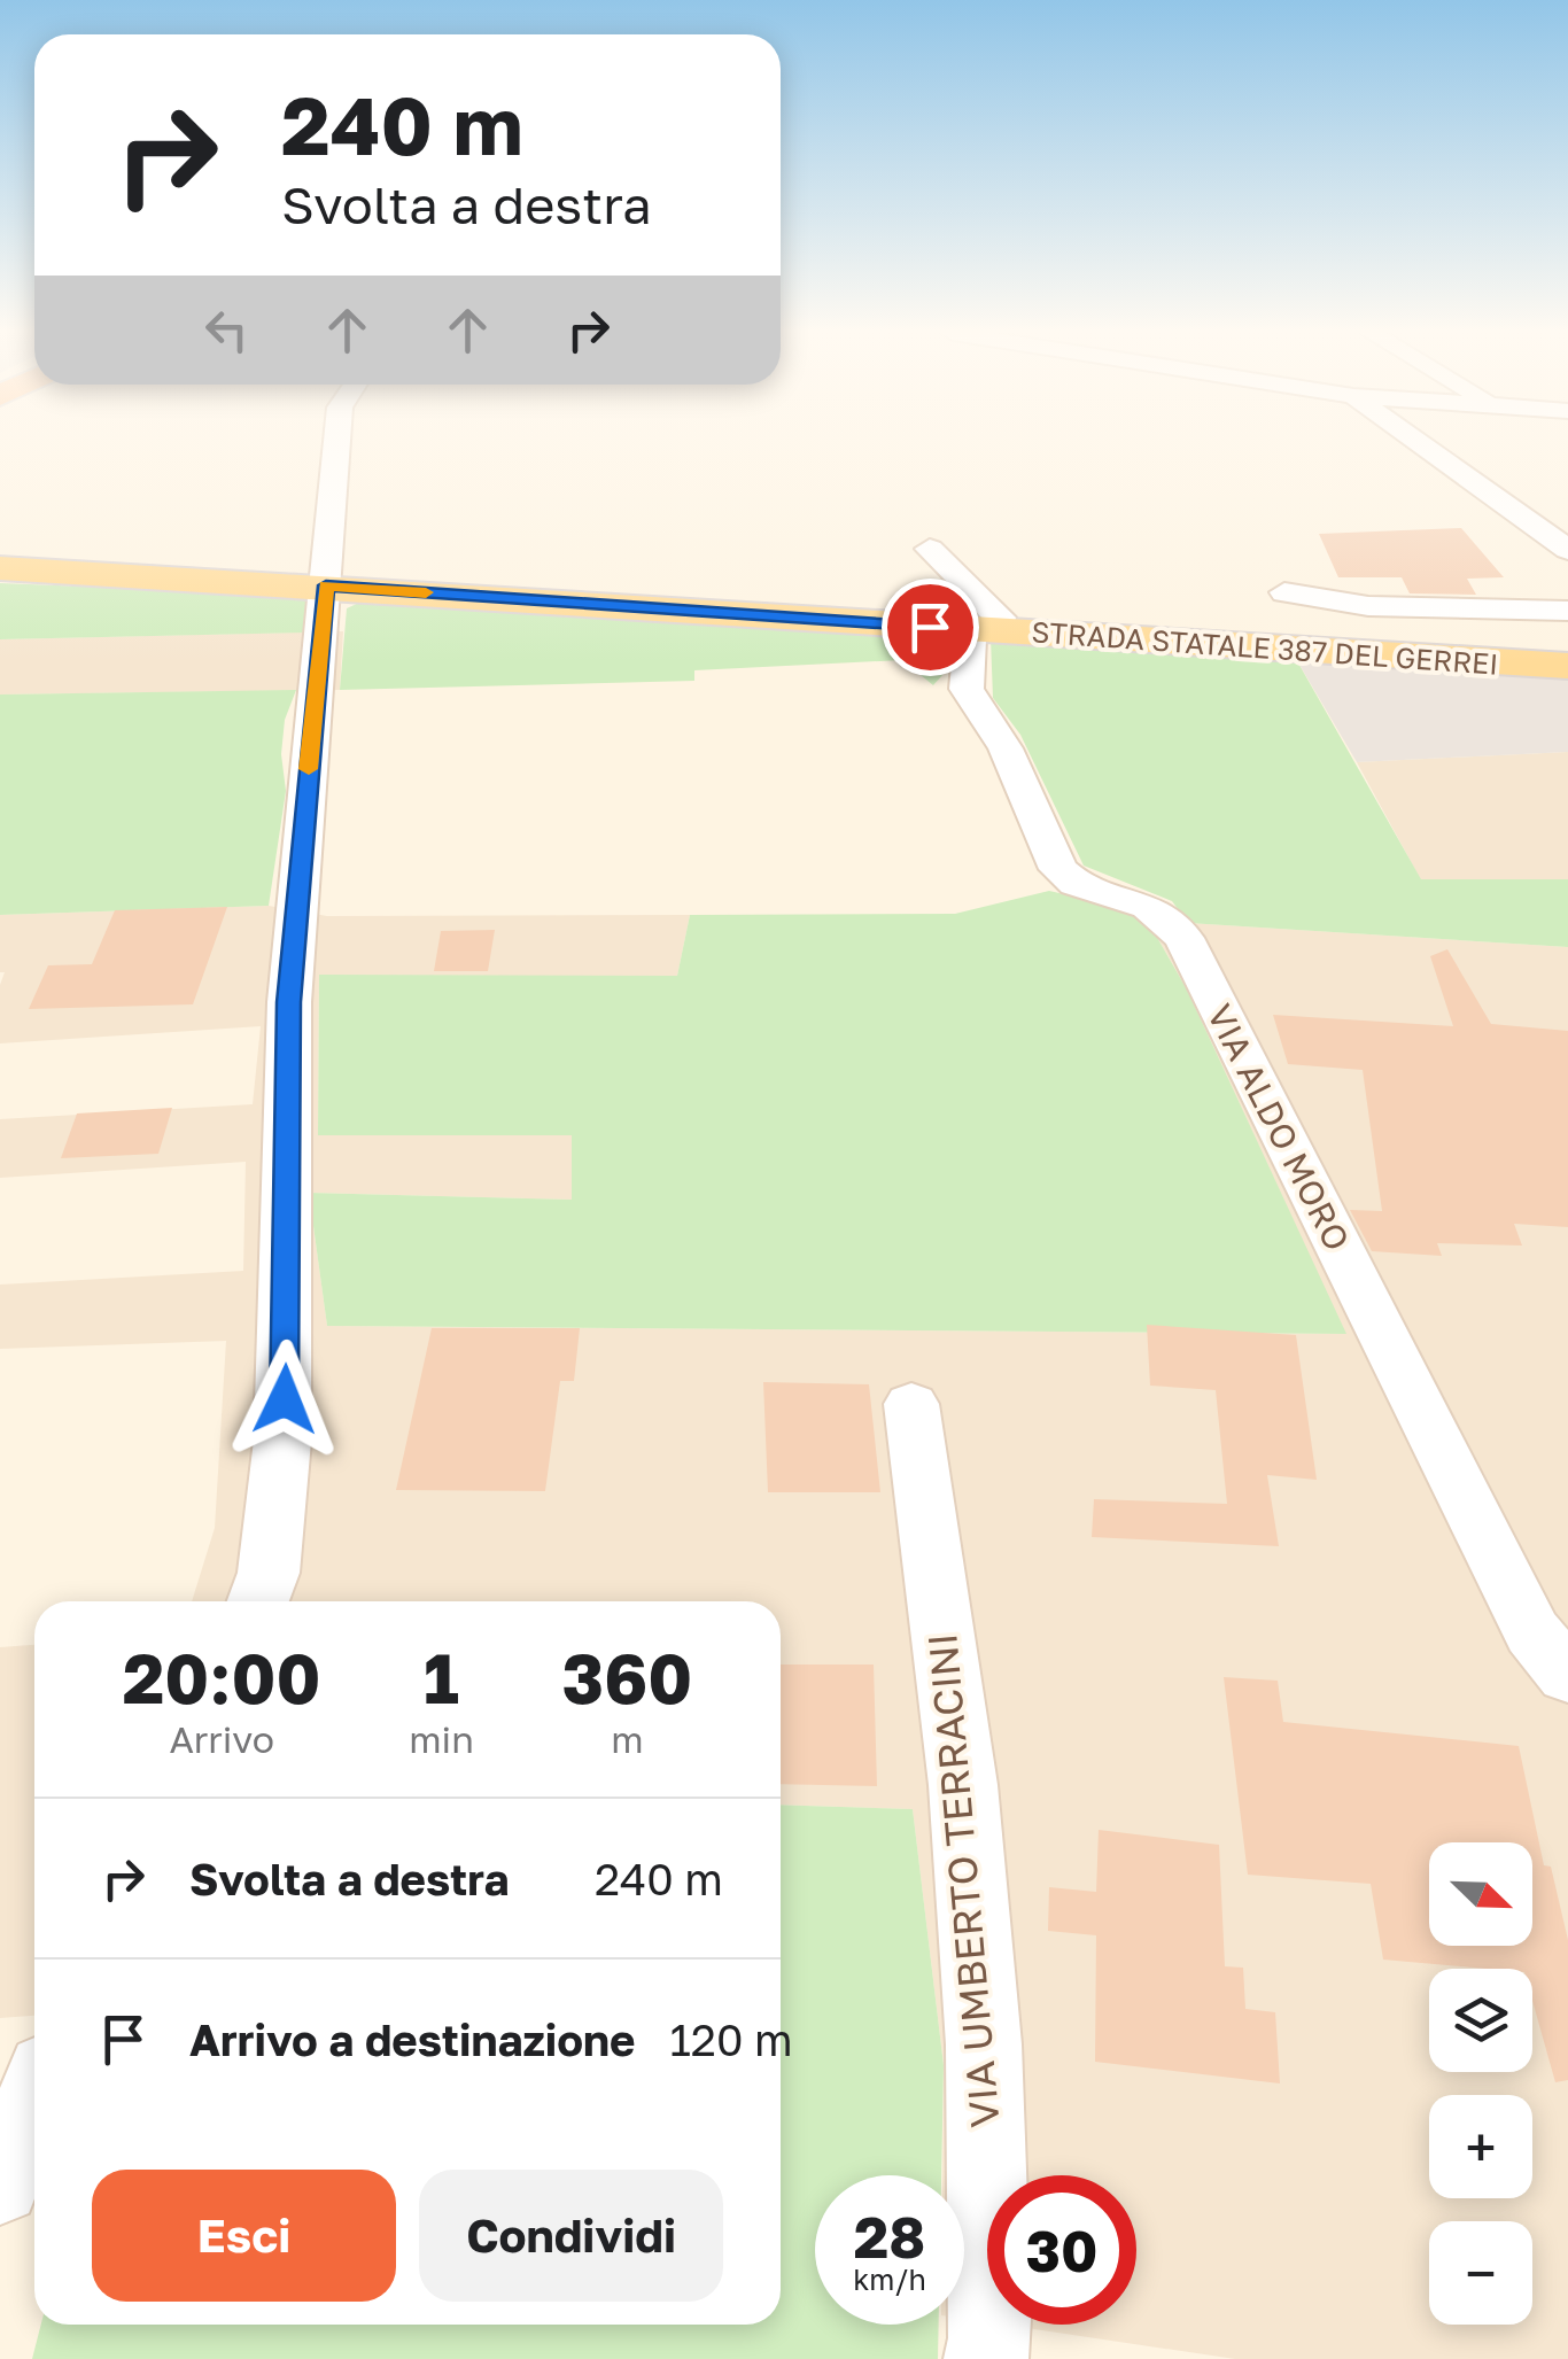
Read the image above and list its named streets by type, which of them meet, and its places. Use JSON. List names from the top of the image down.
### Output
{
  "streets": {
    "main road": ["STRADA STATALE 387 DEL GERREI"],
    "street": ["VIA ALDO MORO", "VIA UMBERTO TERRACINI"]
  },
  "crossings": [
    ["STRADA STATALE 387 DEL GERREI", "VIA ALDO MORO"]
  ],
  "north": "bottom right",
  "page": {
    "turn": ["240 m", "Svolta a destra"],
    "eta": [
      "20:00",
      "Arrivo",
      "1",
      "min",
      "360",
      "m"
    ],
    "list": [
      {
        "name": "Svolta a destra",
        "value": "240 m"
      },
      {
        "name": "Arrivo a destinazione",
        "value": "120 m"
      }
    ],
    "map_buttons": ["+", "−"],
    "buttons": ["Esci", "Condividi"],
    "speed": "28 km/h",
    "limit": "30"
  }
}
